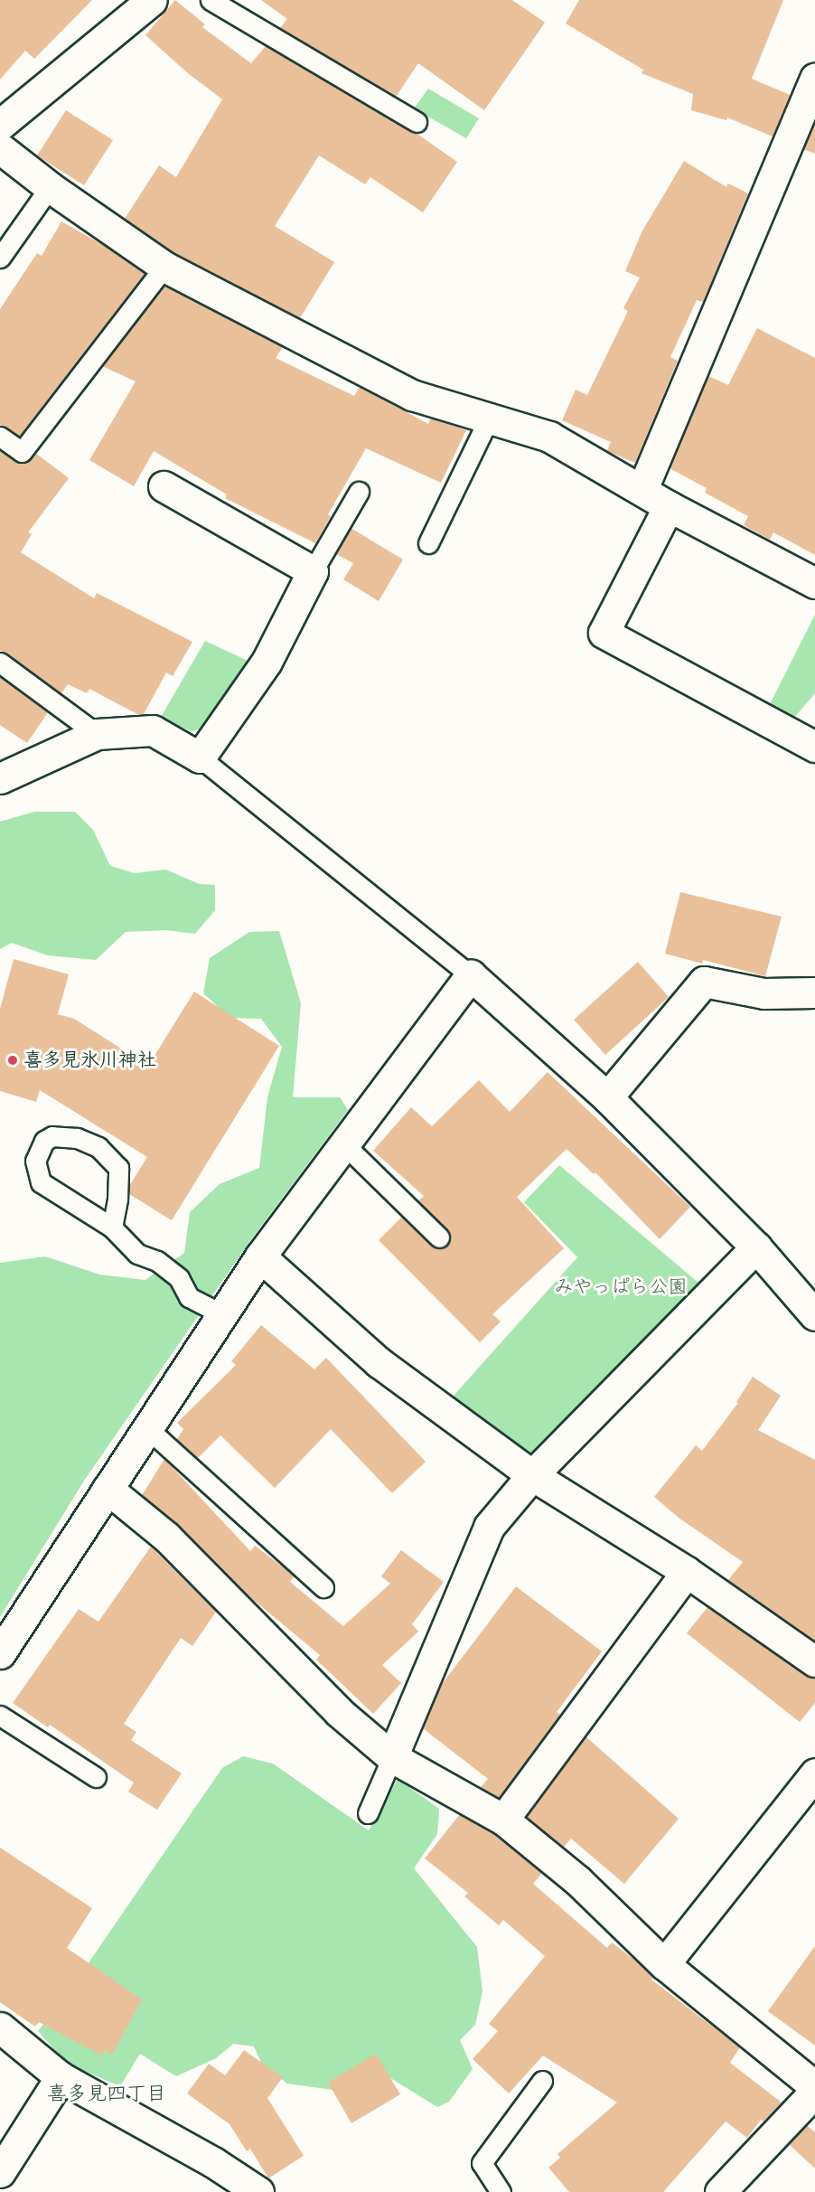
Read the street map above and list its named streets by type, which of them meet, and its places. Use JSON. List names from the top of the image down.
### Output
{
  "districts": ["喜多見四丁目"],
  "parks": ["みやっぱら公園"],
  "places": ["喜多見氷川神社"]
}
